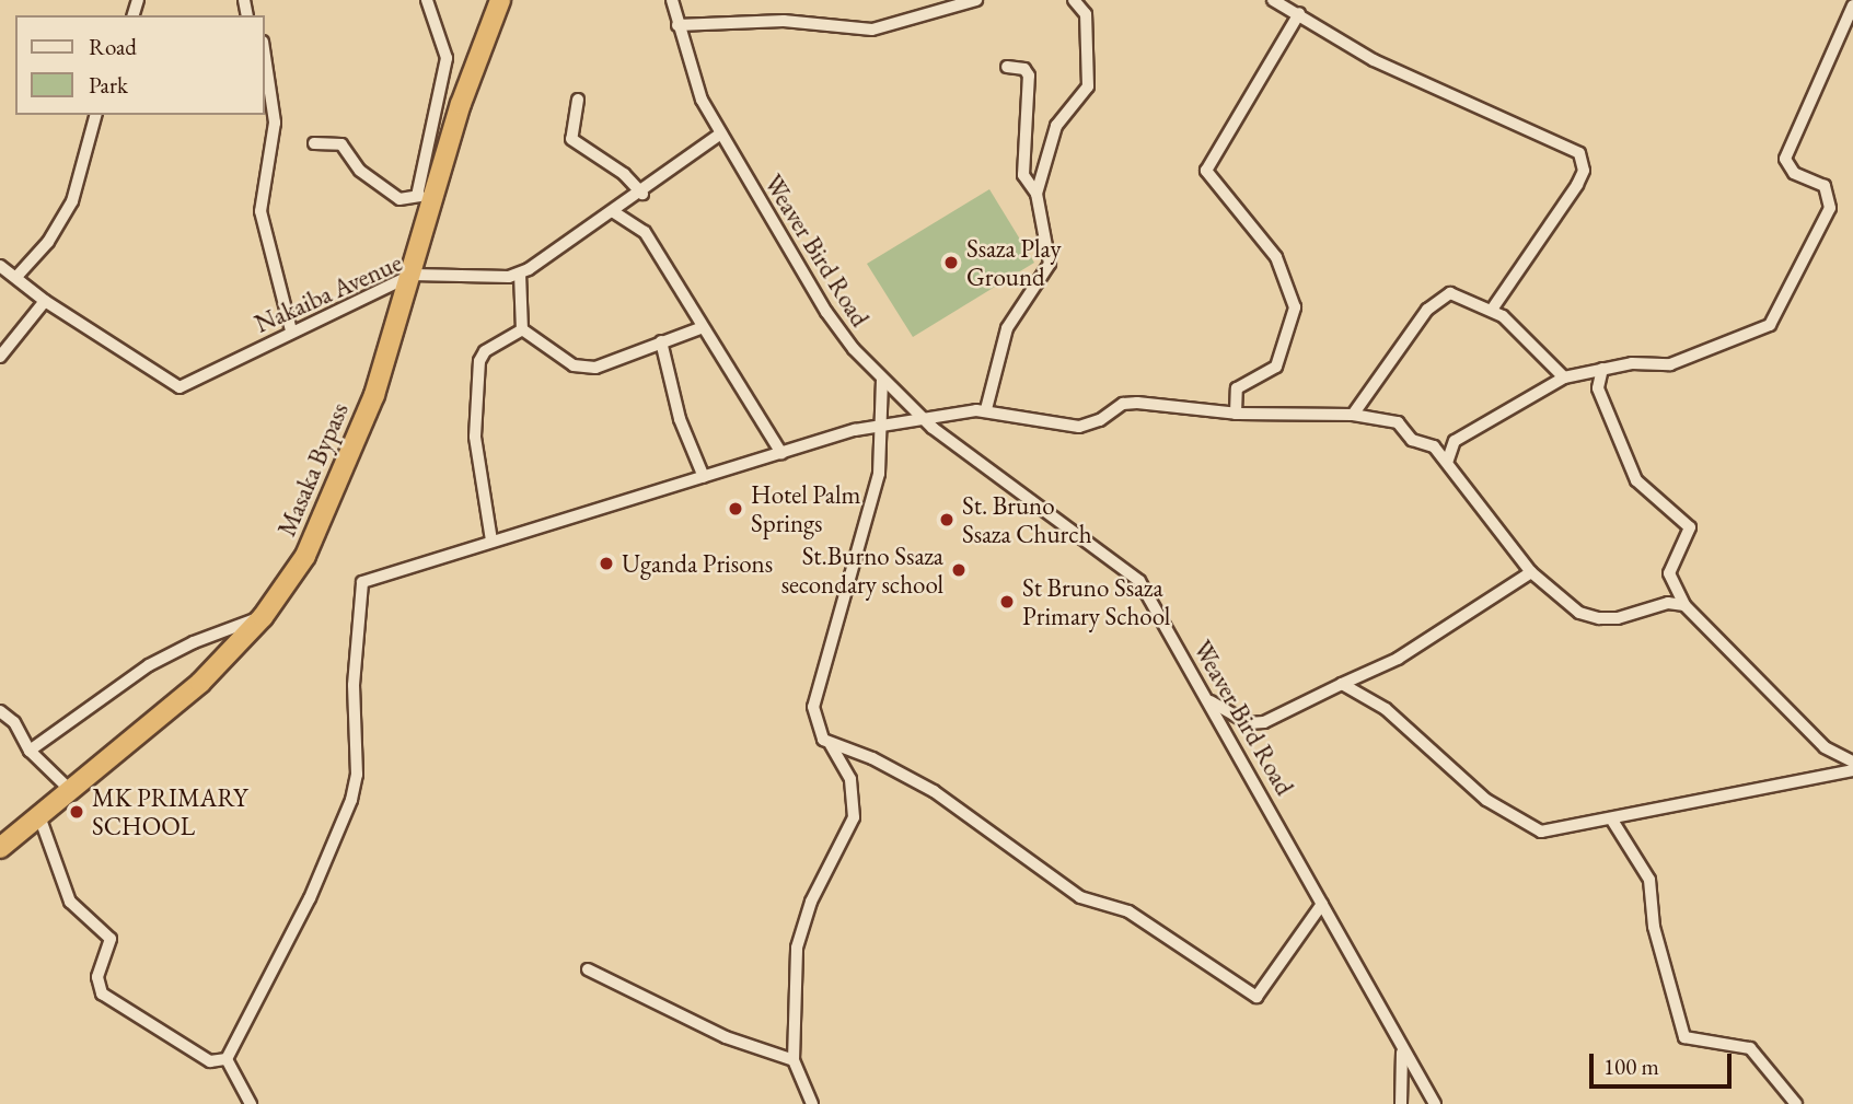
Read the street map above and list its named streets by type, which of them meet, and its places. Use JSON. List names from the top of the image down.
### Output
{
  "streets": {
    "highway": ["Masaka Bypass"],
    "street": ["Weaver Bird Road", "Nakaiba Avenue"]
  },
  "crossings": [
    ["Nakaiba Avenue", "Masaka Bypass"]
  ],
  "places": [
    "Ssaza Play Ground",
    "Hotel Palm Springs",
    "St. Bruno Ssaza Church",
    "Uganda Prisons",
    "St.Burno Ssaza secondary school",
    "St Bruno Ssaza Primary School",
    "MK PRIMARY SCHOOL"
  ],
  "legend": ["Road", "Park"],
  "scale_bar": "100 m"
}
